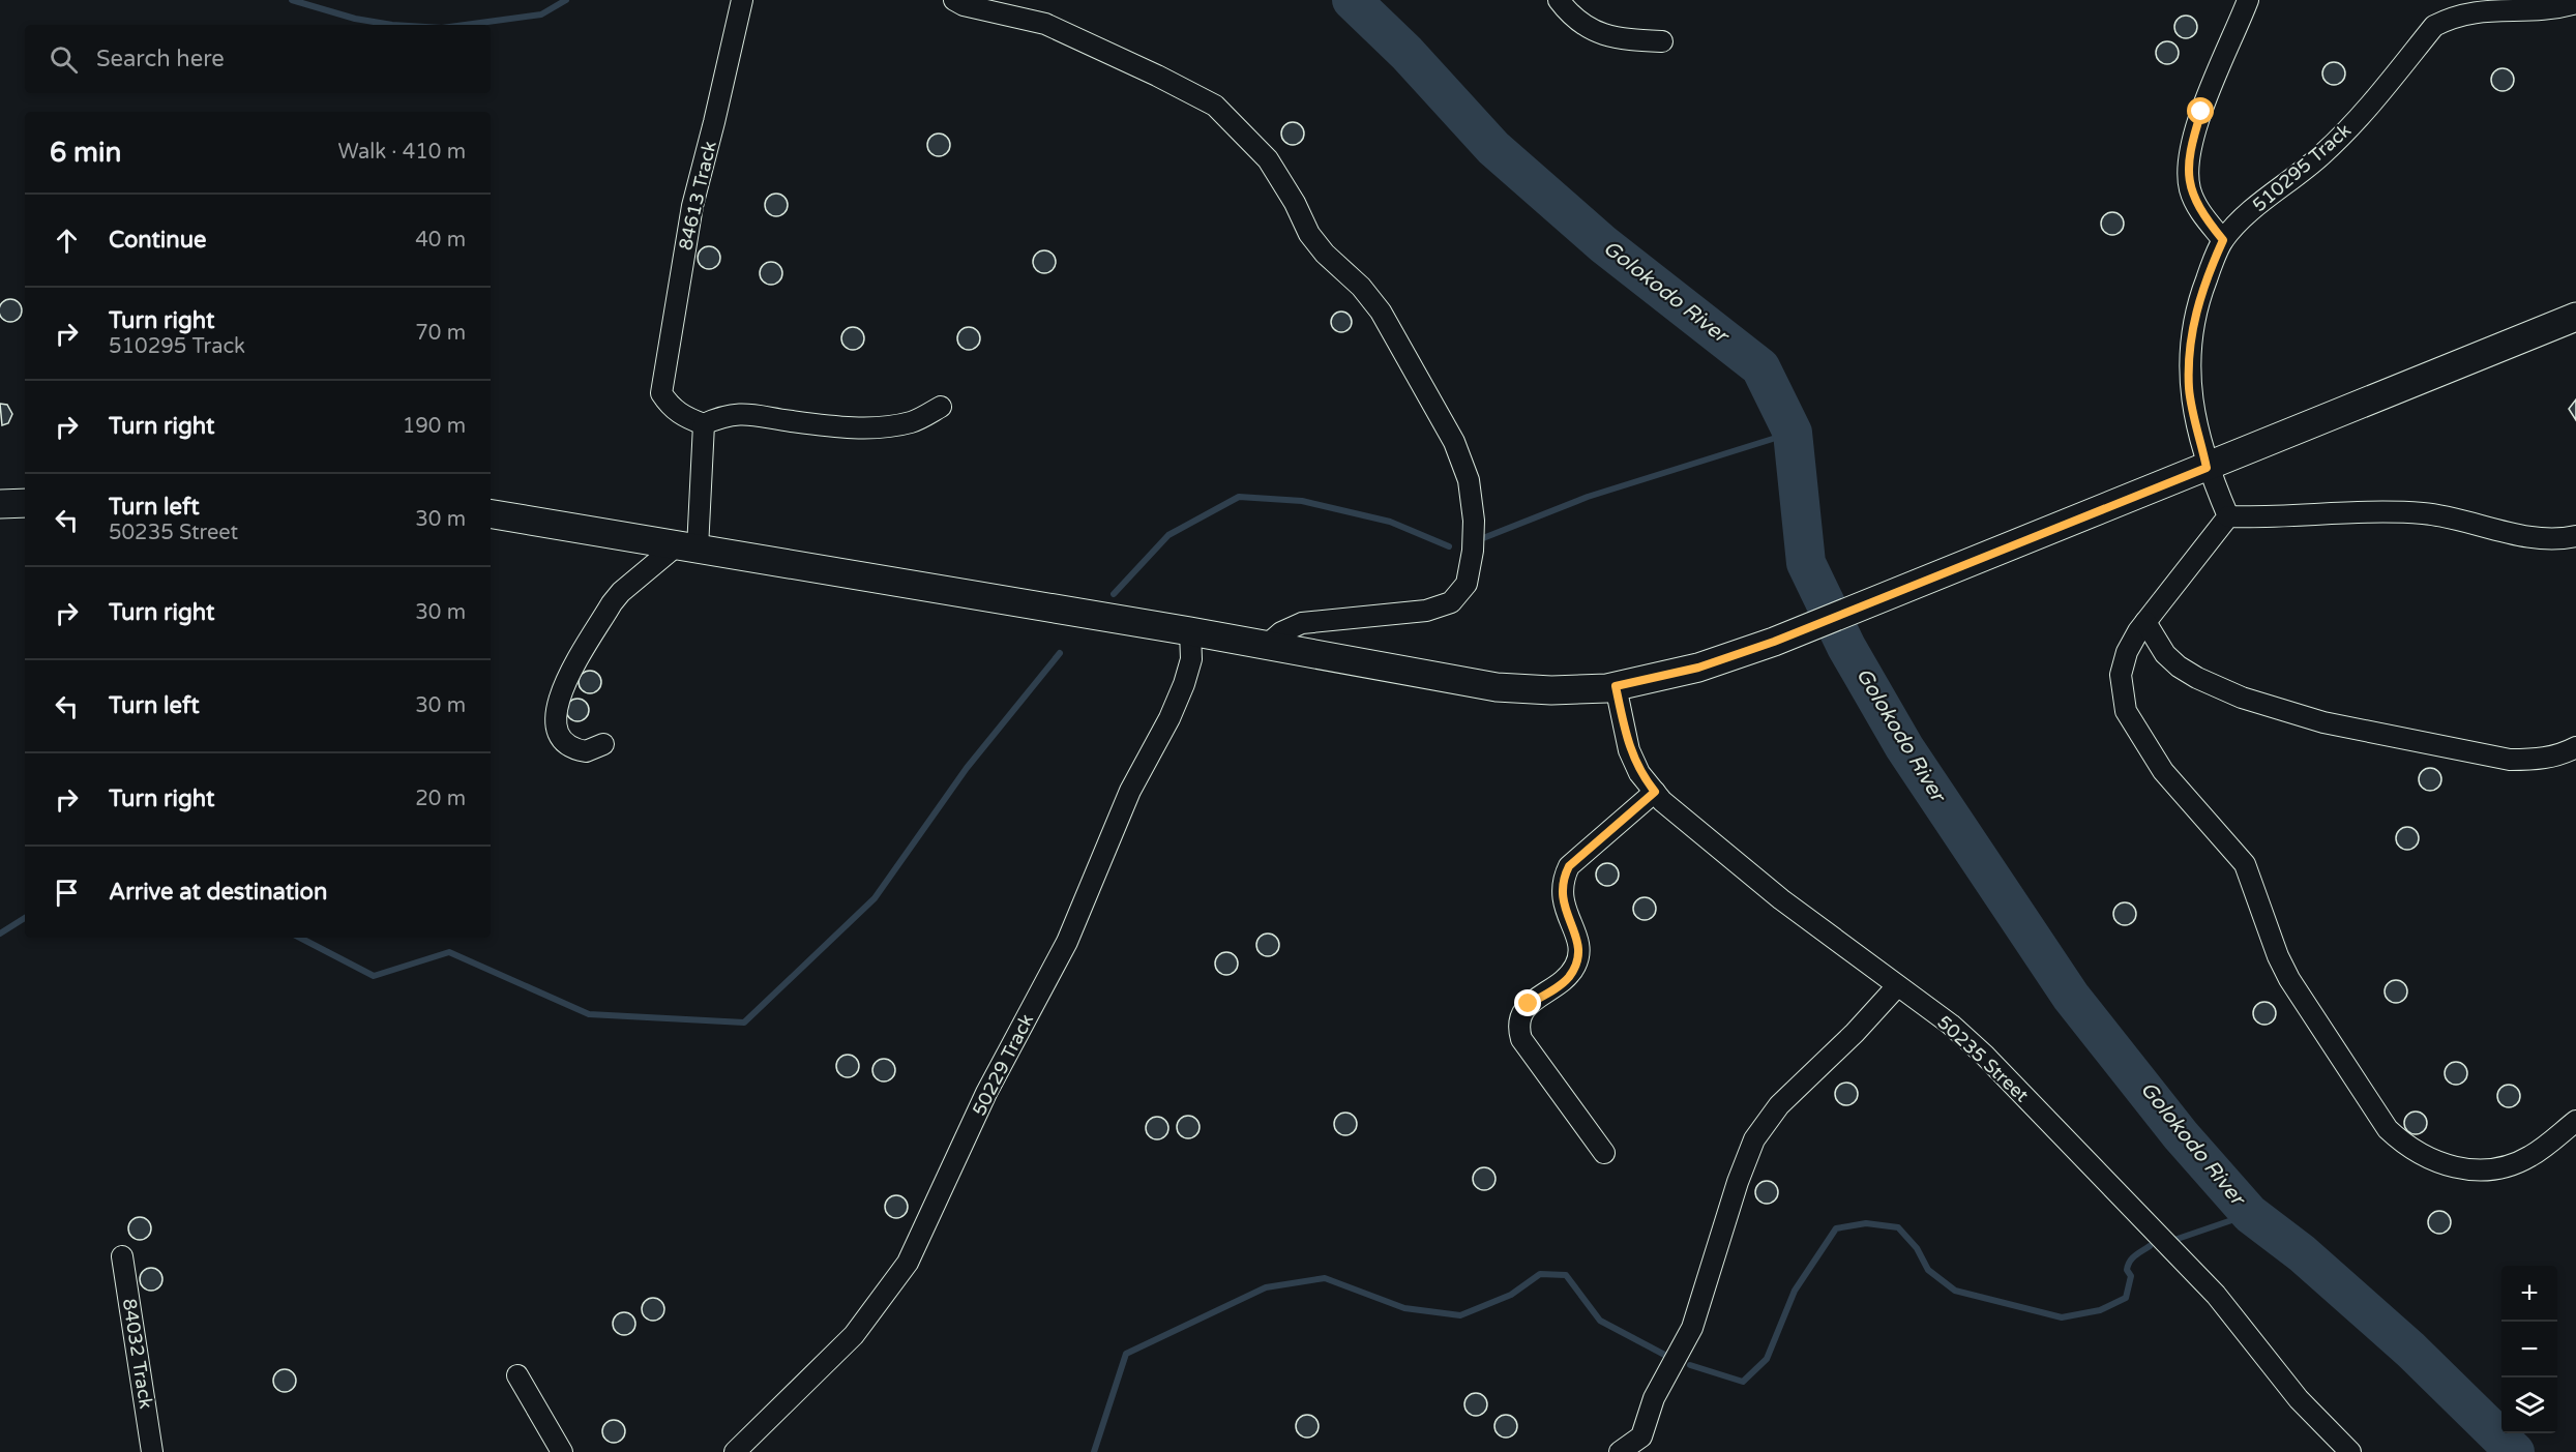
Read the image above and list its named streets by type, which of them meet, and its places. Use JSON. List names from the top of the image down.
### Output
{
  "streets": {
    "street": [
      "510295 Track",
      "84613 Track",
      "50235 Street",
      "50229 Track",
      "84032 Track"
    ]
  },
  "water": ["Golokodo River"],
  "page": {
    "search": "Search here",
    "heading": ["6 min", "Walk · 410 m"],
    "list": [
      ["Continue", "40 m"],
      ["Turn right", "510295 Track", "70 m"],
      ["Turn right", "190 m"],
      ["Turn left", "50235 Street", "30 m"],
      ["Turn right", "30 m"],
      ["Turn left", "30 m"],
      ["Turn right", "20 m"],
      "Arrive at destination"
    ],
    "map_buttons": ["+", "−"]
  }
}
